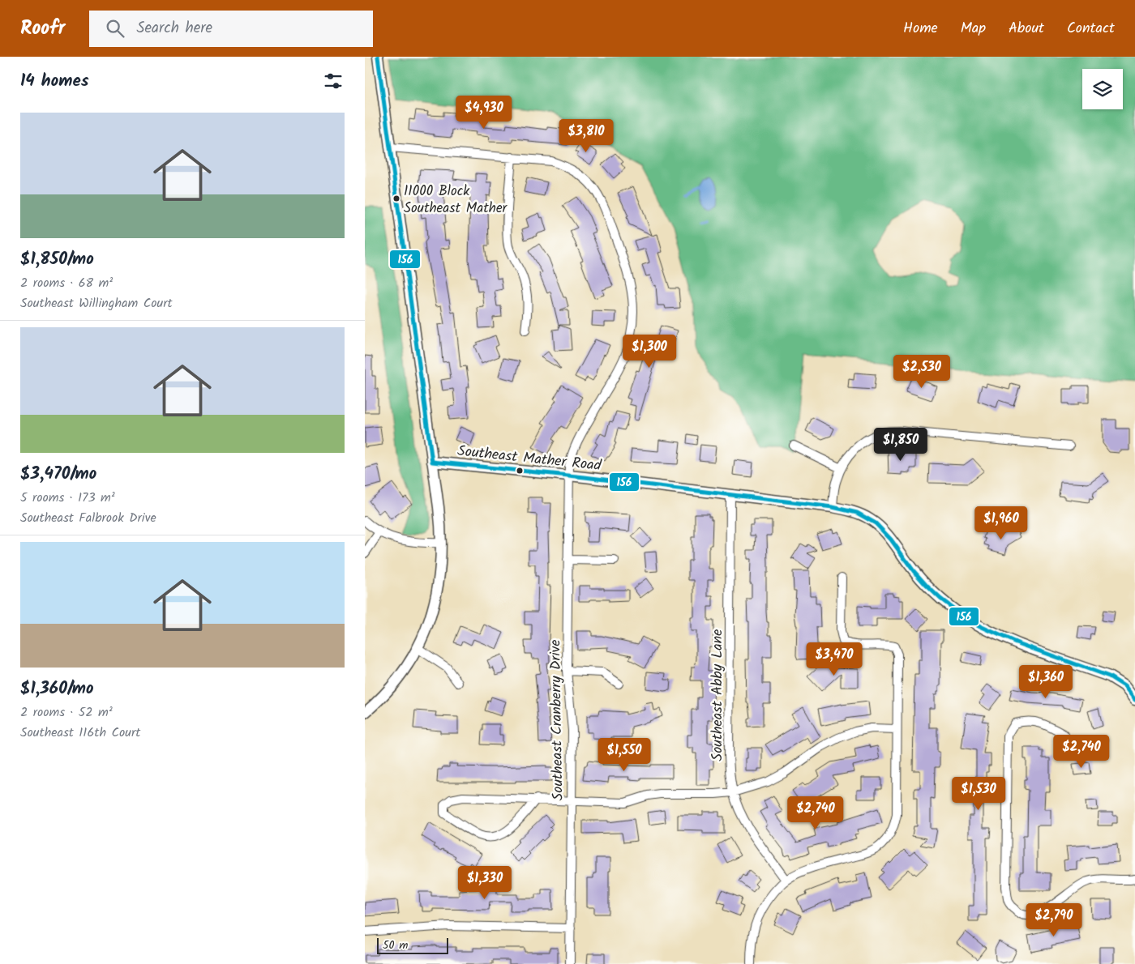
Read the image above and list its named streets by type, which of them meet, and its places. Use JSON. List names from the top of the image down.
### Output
{
  "streets": {
    "street": ["Southeast Mather Road", "Southeast Abby Lane", "Southeast Cranberry Drive"]
  },
  "crossings": [
    ["Southeast Mather Road", "Southeast Abby Lane"],
    ["Southeast Mather Road", "Southeast Cranberry Drive"]
  ],
  "places": ["11000 Block Southeast Mather"],
  "lines": ["transit line 156"],
  "scale_bar": "50 m",
  "page": {
    "header": "Roofr",
    "search": "Search here",
    "nav": [
      "Home",
      "Map",
      "About",
      "Contact"
    ],
    "heading": "14 homes",
    "price": [
      "$4,930",
      "$3,810",
      "$1,300",
      "$2,530",
      "$1,850",
      "$1,960",
      "$3,470",
      "$1,360",
      "$2,740",
      "$1,550",
      "$1,530",
      "$2,740",
      "$1,330",
      "$2,790"
    ],
    "list": [
      {
        "name": "$1,850/mo",
        "note": "2 rooms · 68 m² · Southeast Willingham Court"
      },
      {
        "name": "$3,470/mo",
        "note": "5 rooms · 173 m² · Southeast Falbrook Drive"
      },
      {
        "name": "$1,360/mo",
        "note": "2 rooms · 52 m² · Southeast 116th Court"
      }
    ],
    "scale": "50 m"
  }
}
